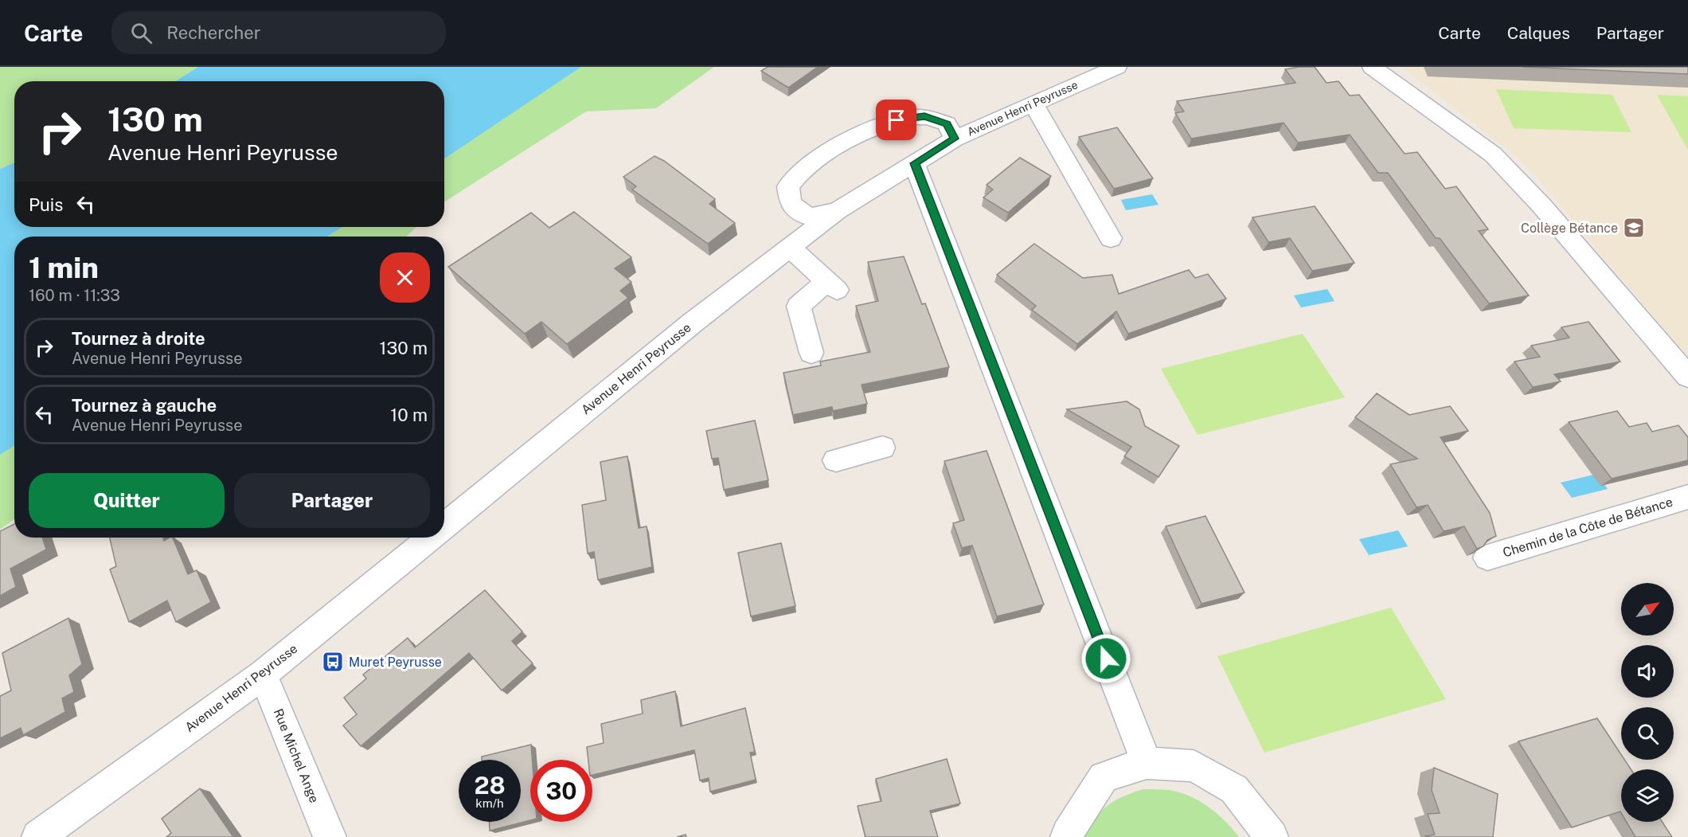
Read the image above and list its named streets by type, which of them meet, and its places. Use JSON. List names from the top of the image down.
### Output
{
  "streets": {
    "street": ["Avenue Henri Peyrusse", "Chemin de la Côte de Bétance", "Rue Michel Ange"]
  },
  "crossings": [
    ["Avenue Henri Peyrusse", "Rue Michel Ange"]
  ],
  "places": {
    "school or university": ["Collège Bétance"],
    "bus stop": ["Muret Peyrusse"]
  },
  "north": "top right",
  "page": {
    "header": "Carte",
    "search": "Rechercher",
    "nav": ["Carte", "Calques", "Partager"],
    "turn": ["130 m", "Avenue Henri Peyrusse"],
    "then": "Puis",
    "heading": ["1 min", "160 m · 11:33"],
    "list": [
      {
        "name": "Tournez à droite",
        "note": "Avenue Henri Peyrusse",
        "value": "130 m"
      },
      {
        "name": "Tournez à gauche",
        "note": "Avenue Henri Peyrusse",
        "value": "10 m"
      }
    ],
    "buttons": ["Quitter", "Partager"],
    "speed": "28 km/h",
    "limit": "30"
  }
}
